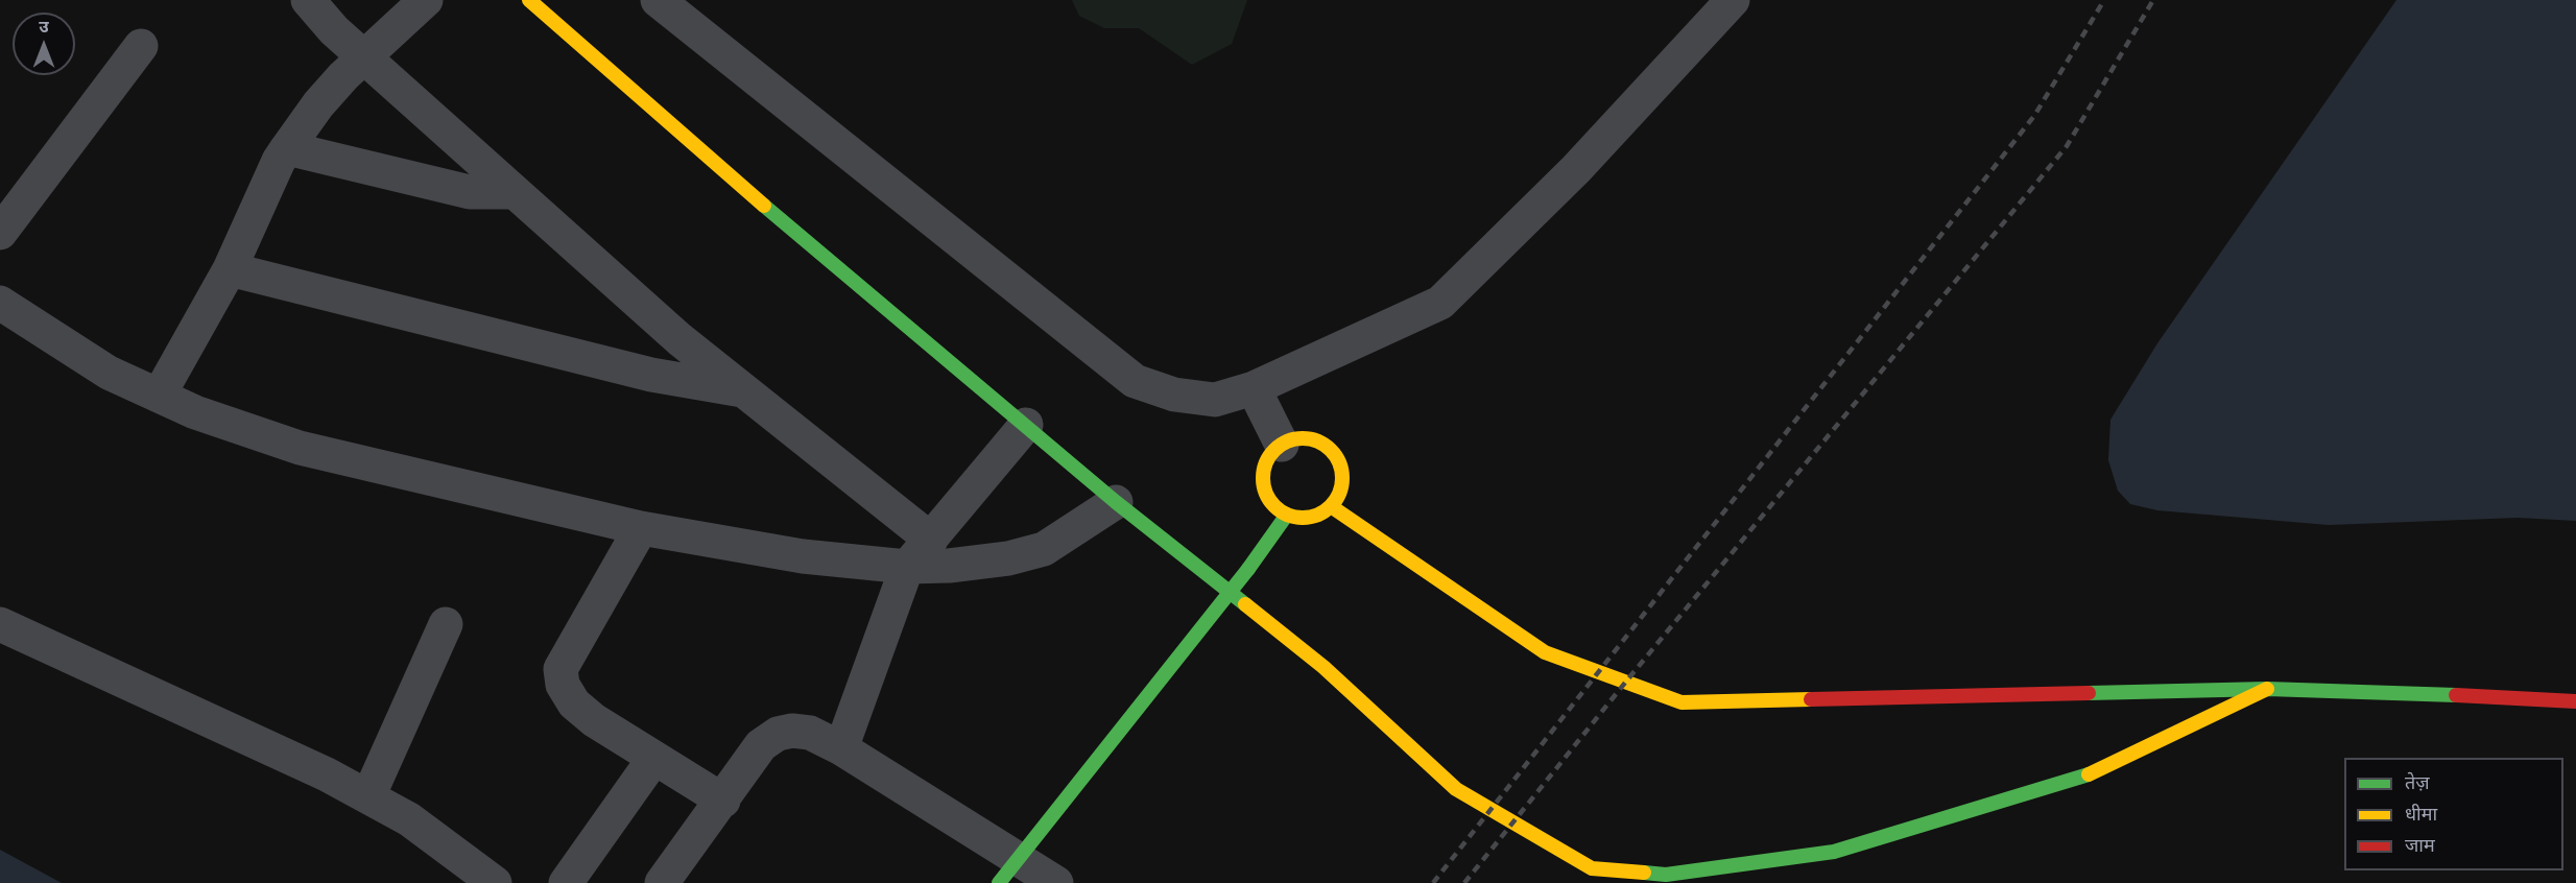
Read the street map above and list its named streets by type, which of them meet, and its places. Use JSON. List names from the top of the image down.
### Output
{
  "legend": ["तेज़", "धीमा", "जाम"],
  "north": "top"
}
